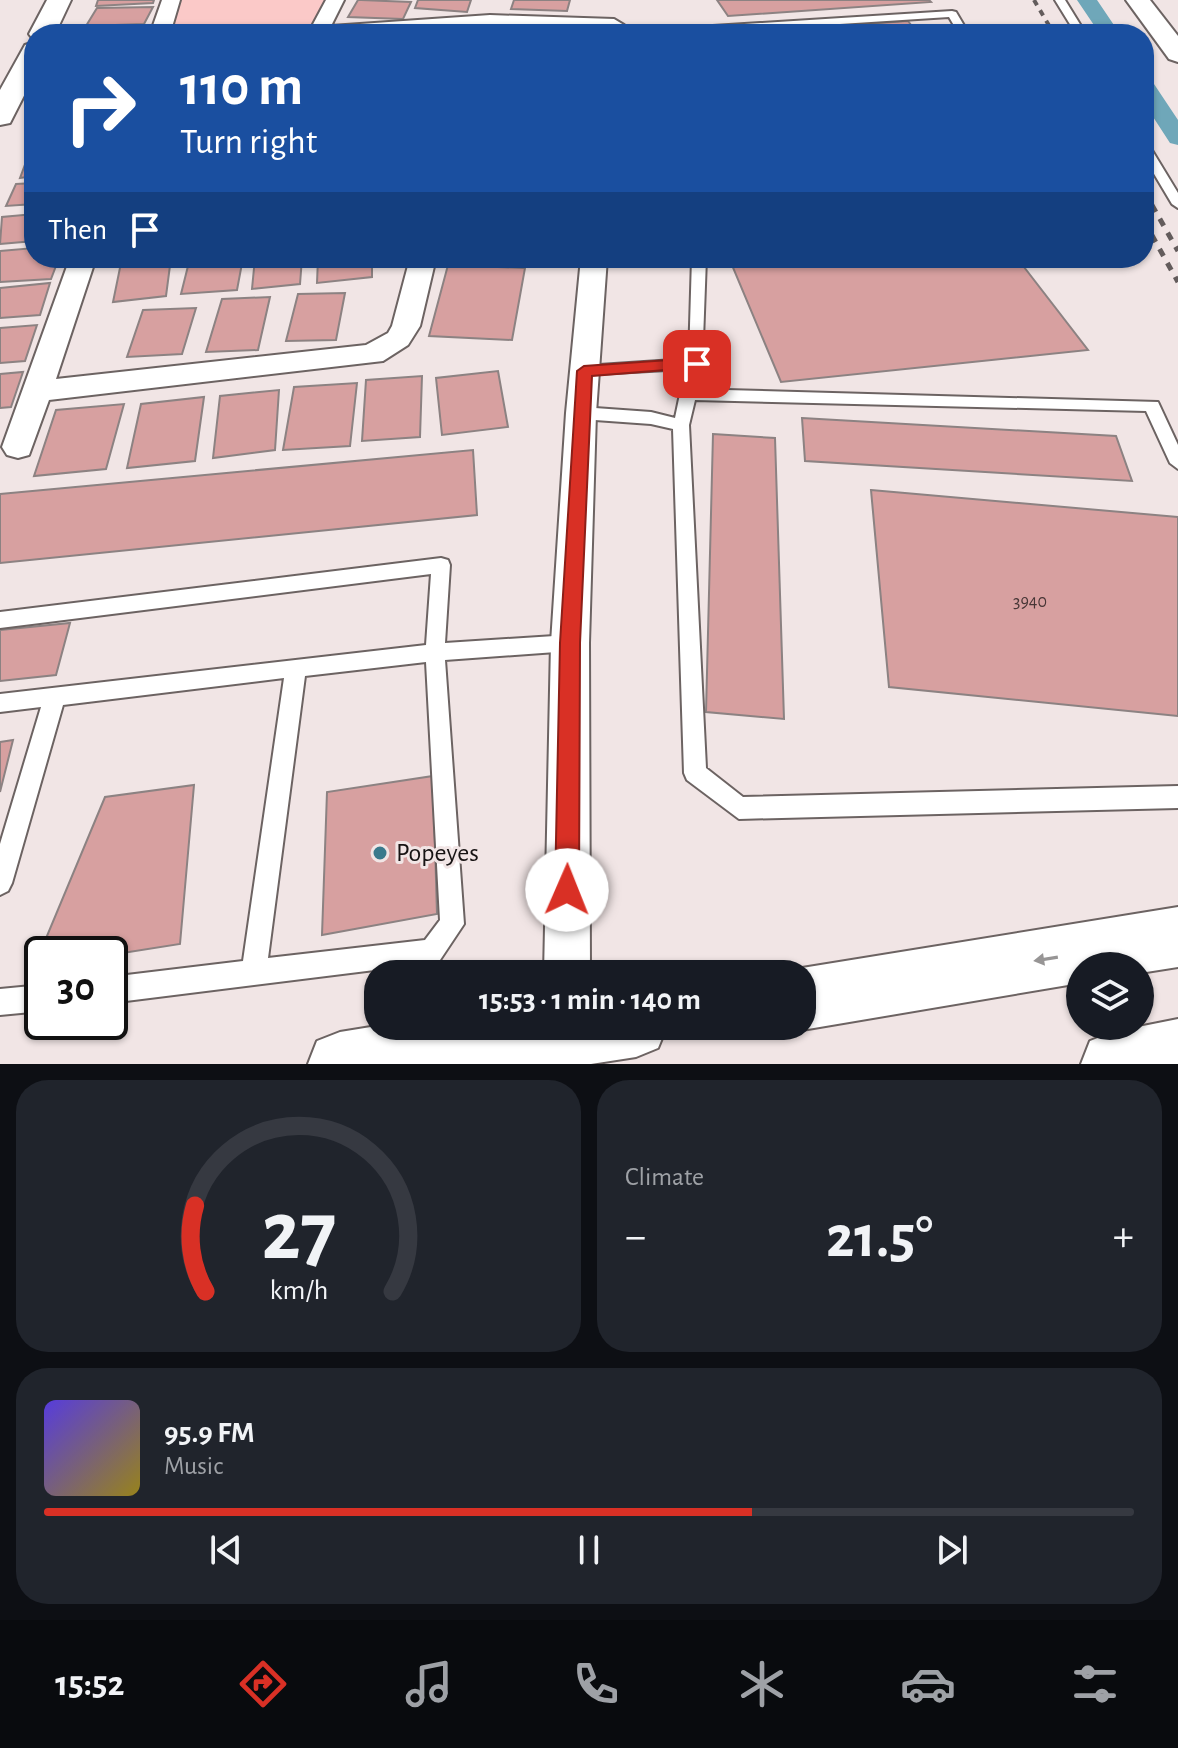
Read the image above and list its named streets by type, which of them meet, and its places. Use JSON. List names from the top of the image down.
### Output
{
  "places": ["Popeyes"],
  "house_numbers": ["3940"],
  "page": {
    "turn": ["110 m", "Turn right"],
    "then": "Then",
    "limit": "30",
    "trip": "15:53 · 1 min · 140 m",
    "tile": "Climate",
    "heat": ["−", "21.5°", "+"],
    "song": ["95.9 FM", "Music"],
    "tabs": "15:52",
    "gauge": ["27", "km/h"]
  }
}
